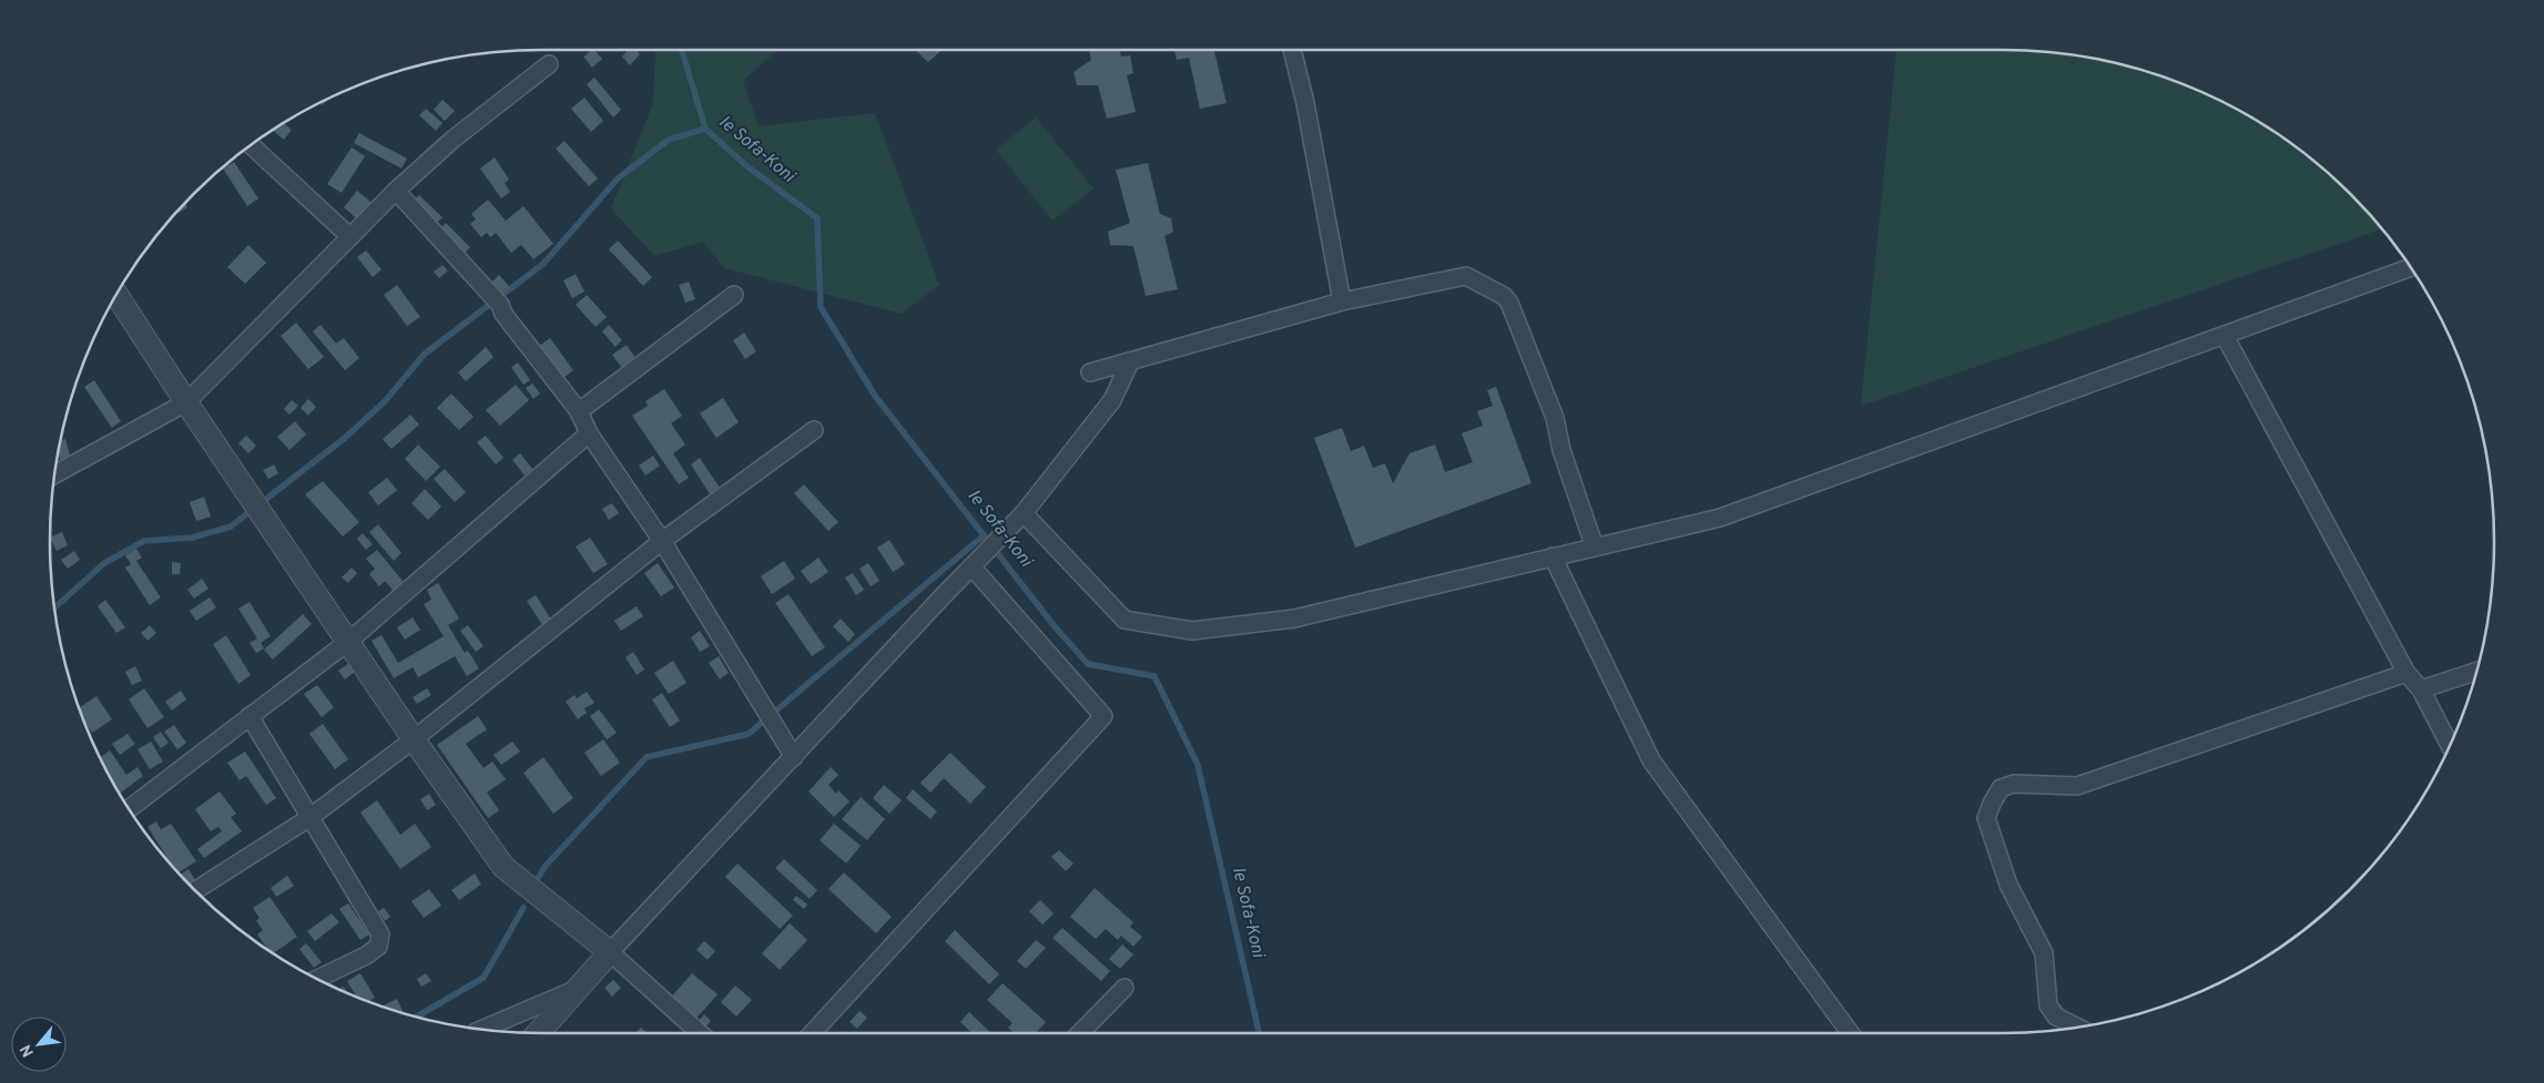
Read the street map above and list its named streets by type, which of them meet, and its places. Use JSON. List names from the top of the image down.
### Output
{
  "water": ["le Sofa-Koni"],
  "north": "bottom left"
}
